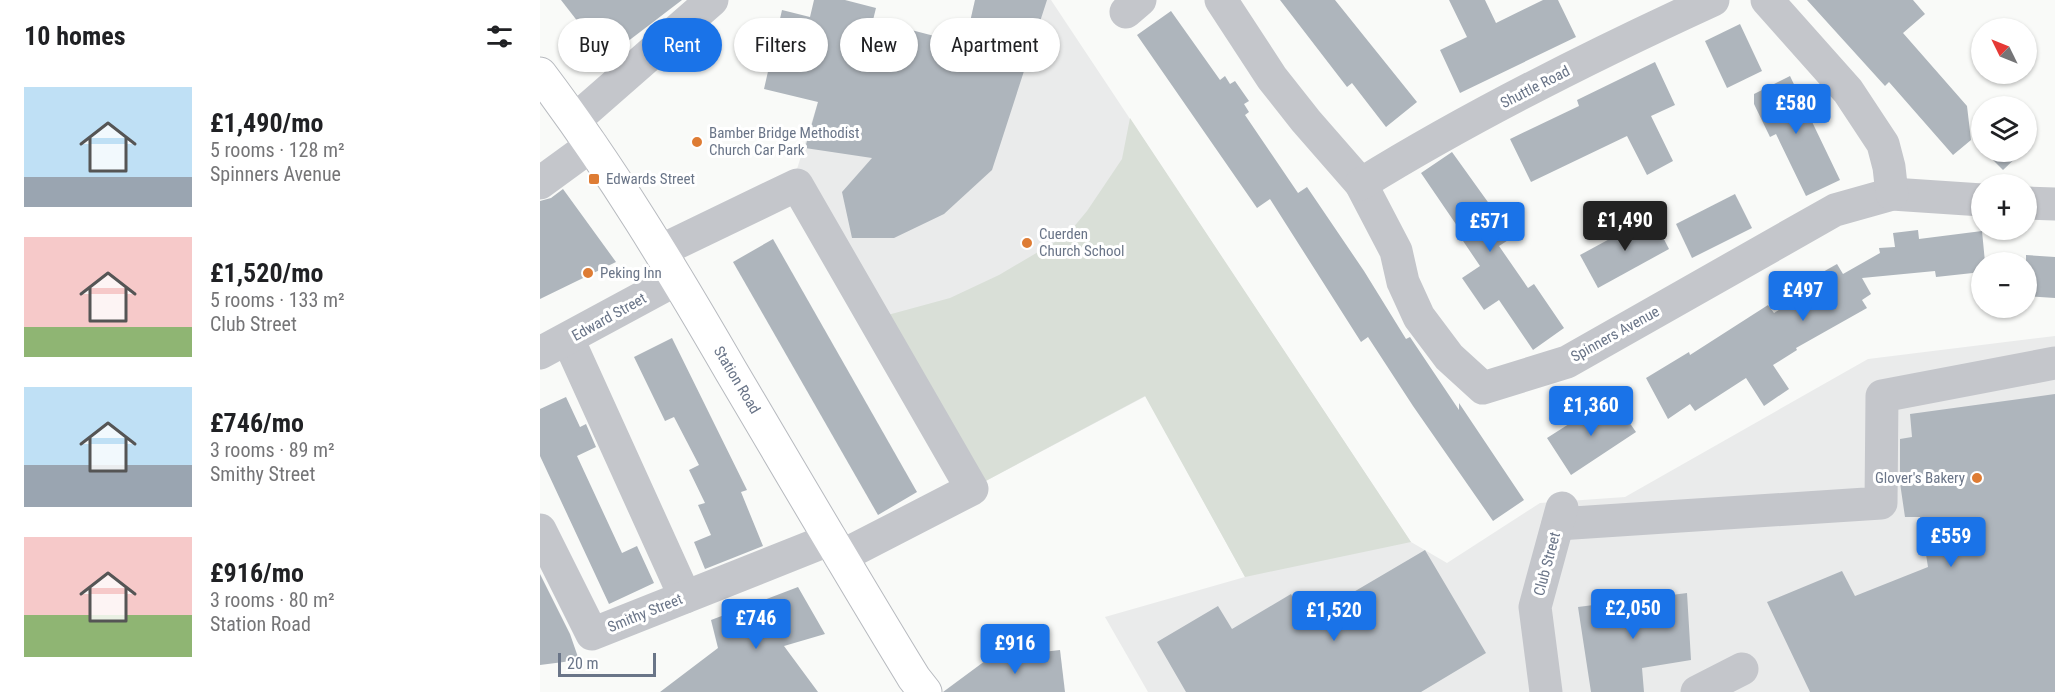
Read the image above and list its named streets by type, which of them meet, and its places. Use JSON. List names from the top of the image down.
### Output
{
  "streets": {
    "main road": ["Station Road"],
    "street": [
      "Shuttle Road",
      "Edward Street",
      "Spinners Avenue",
      "Club Street",
      "Smithy Street"
    ]
  },
  "crossings": [
    ["Shuttle Road", "Spinners Avenue"],
    ["Edward Street", "Station Road"],
    ["Station Road", "Smithy Street"]
  ],
  "places": {
    "other": [
      "Bamber Bridge Methodist Church Car Park",
      "Cuerden Church School",
      "Peking Inn",
      "Glover's Bakery"
    ],
    "transit": ["Edwards Street"]
  },
  "scale_bar": "20 m",
  "north": "top left",
  "page": {
    "heading": "10 homes",
    "map_buttons": ["+", "−"],
    "chip": [
      "Buy",
      "Rent",
      "Filters",
      "New",
      "Apartment"
    ],
    "list": [
      {
        "name": "£1,490/mo",
        "note": "5 rooms · 128 m² · Spinners Avenue"
      },
      {
        "name": "£1,520/mo",
        "note": "5 rooms · 133 m² · Club Street"
      },
      {
        "name": "£746/mo",
        "note": "3 rooms · 89 m² · Smithy Street"
      },
      {
        "name": "£916/mo",
        "note": "3 rooms · 80 m² · Station Road"
      }
    ],
    "price": [
      "£580",
      "£1,490",
      "£571",
      "£497",
      "£1,360",
      "£559",
      "£2,050",
      "£1,520",
      "£746",
      "£916"
    ],
    "scale": "20 m"
  }
}
